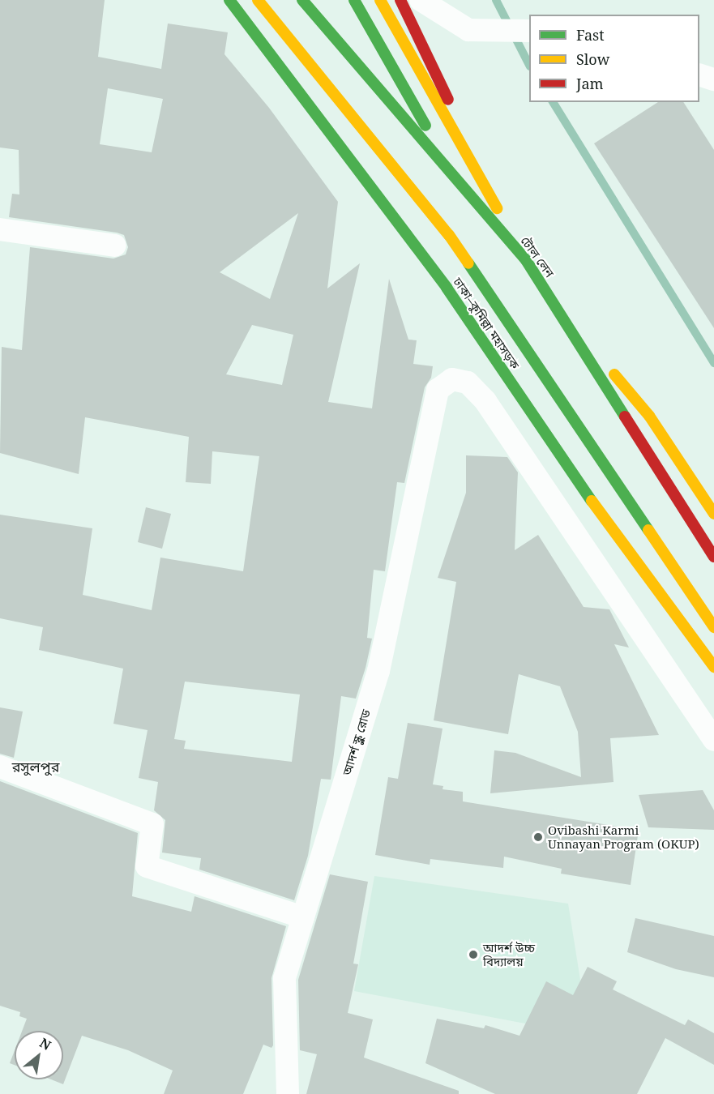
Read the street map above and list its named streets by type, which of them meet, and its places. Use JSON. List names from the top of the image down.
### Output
{
  "streets": {
    "main road": ["টোল লেন", "ঢাকা–কুমিল্লা মহাসড়ক"],
    "street": ["আদর্শ স্কুল রোড"]
  },
  "districts": ["রসুলপুর"],
  "places": ["Ovibashi Karmi Unnayan Program (OKUP)", "আদর্শ উচ্চ বিদ্যালয়"],
  "legend": ["Fast", "Slow", "Jam"],
  "north": "top right"
}
